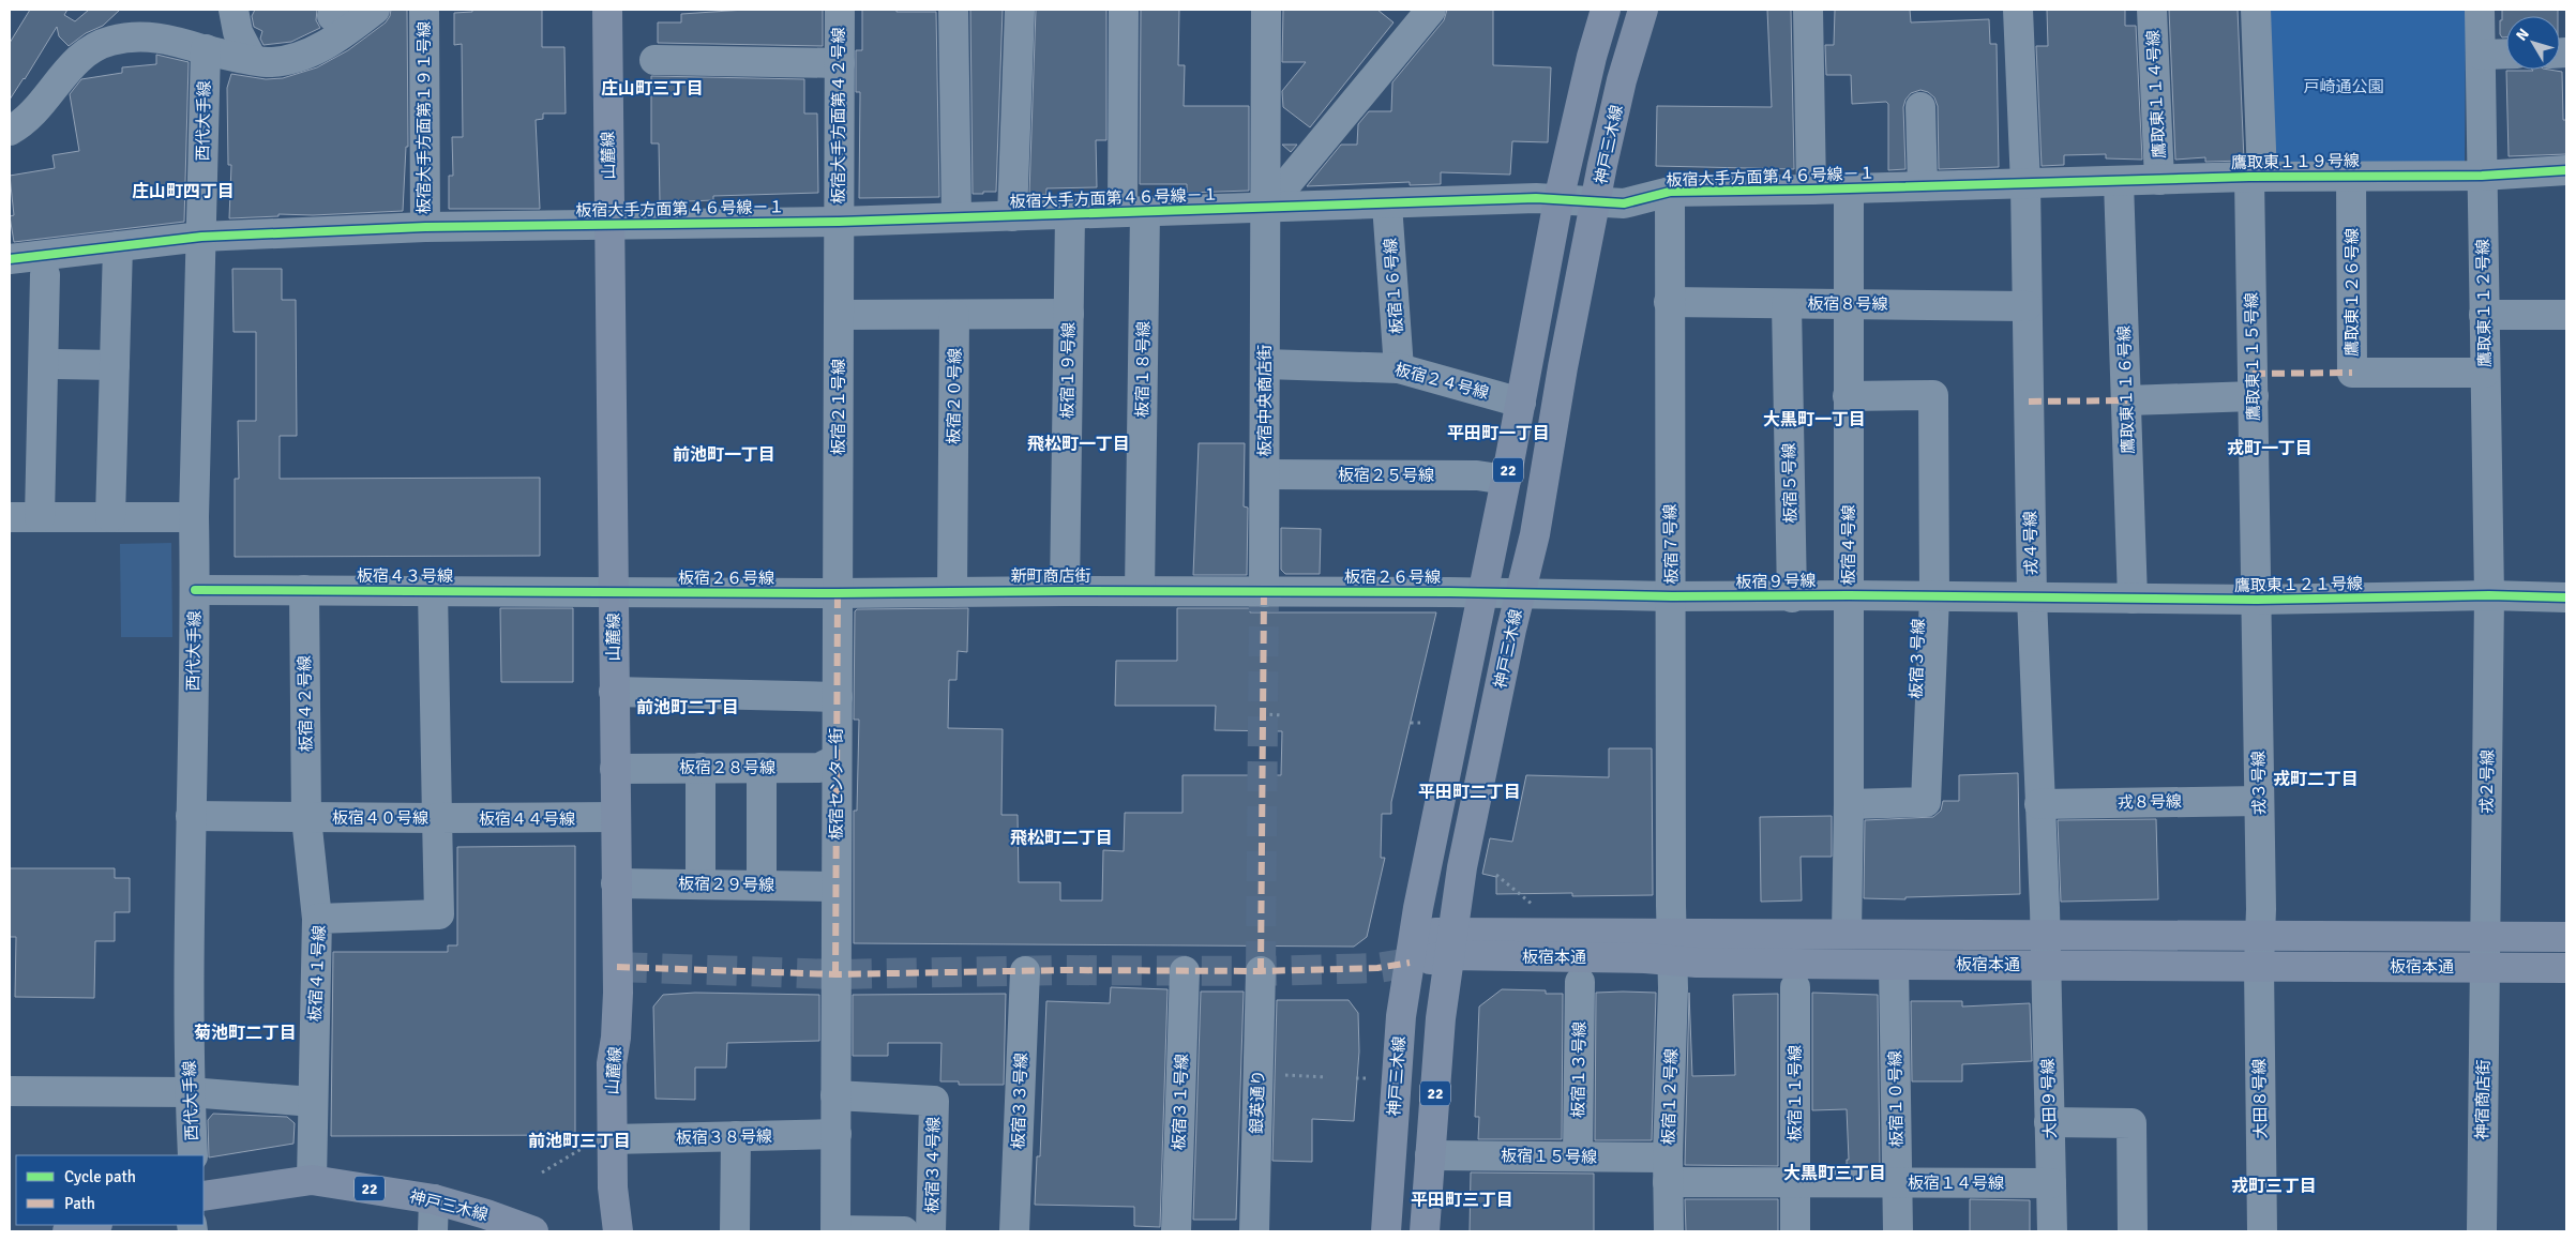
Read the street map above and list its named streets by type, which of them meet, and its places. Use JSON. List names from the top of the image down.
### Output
{
  "streets": {
    "main road": [
      "神戸三木線",
      "山麓線",
      "22",
      "板宿本通"
    ],
    "street": [
      "鷹取東１１４号線",
      "板宿大手方面第４２号線",
      "板宿大手方面第１９１号線",
      "西代大手線",
      "鷹取東１１９号線",
      "板宿大手方面第４６号線－１",
      "板宿１６号線",
      "鷹取東１２６号線",
      "鷹取東１１２号線",
      "板宿８号線",
      "鷹取東１１５号線",
      "板宿１８号線",
      "板宿１９号線",
      "板宿２４号線",
      "鷹取東１１６号線",
      "板宿２０号線",
      "板宿中央商店街",
      "板宿２１号線",
      "板宿２５号線",
      "板宿５号線",
      "戎４号線",
      "板宿７号線",
      "板宿４号線",
      "板宿４３号線",
      "新町商店街",
      "板宿２６号線",
      "板宿９号線",
      "鷹取東１２１号線",
      "板宿３号線",
      "板宿４２号線",
      "板宿２８号線",
      "戎２号線",
      "戎３号線",
      "板宿センター街",
      "戎８号線",
      "板宿４０号線",
      "板宿４４号線",
      "板宿２９号線",
      "板宿４１号線",
      "板宿１３号線",
      "板宿１１号線",
      "板宿１２号線",
      "板宿１０号線",
      "大田９号線",
      "大田８号線",
      "神宿商店街",
      "板宿３３号線",
      "板宿３１号線",
      "銀英通り",
      "板宿３８号線",
      "板宿１５号線",
      "板宿３４号線",
      "板宿１４号線"
    ]
  },
  "crossings": [
    ["鷹取東１１４号線", "鷹取東１１９号線"],
    ["板宿大手方面第４２号線", "板宿大手方面第４６号線－１"],
    ["板宿大手方面第４２号線", "板宿２１号線"],
    ["板宿大手方面第１９１号線", "板宿大手方面第４６号線－１"],
    ["西代大手線", "板宿大手方面第４６号線－１"],
    ["西代大手線", "板宿４３号線"],
    ["西代大手線", "板宿４０号線"],
    ["神戸三木線", "板宿大手方面第４６号線－１"],
    ["神戸三木線", "板宿２４号線"],
    ["神戸三木線", "板宿２５号線"],
    ["神戸三木線", "板宿２６号線"],
    ["神戸三木線", "板宿９号線"],
    ["神戸三木線", "板宿本通"],
    ["神戸三木線", "板宿４１号線"],
    ["神戸三木線", "板宿１５号線"],
    ["山麓線", "板宿大手方面第４６号線－１"],
    ["山麓線", "板宿４３号線"],
    ["山麓線", "板宿２６号線"],
    ["山麓線", "板宿２８号線"],
    ["山麓線", "板宿４４号線"],
    ["山麓線", "板宿２９号線"],
    ["山麓線", "板宿３８号線"],
    ["鷹取東１１９号線", "板宿大手方面第４６号線－１"],
    ["鷹取東１１９号線", "鷹取東１２６号線"],
    ["鷹取東１１９号線", "鷹取東１１２号線"],
    ["鷹取東１１９号線", "鷹取東１１５号線"],
    ["鷹取東１１９号線", "鷹取東１１６号線"],
    ["鷹取東１１９号線", "戎４号線"],
    ["板宿大手方面第４６号線－１", "板宿１６号線"],
    ["板宿大手方面第４６号線－１", "板宿１８号線"],
    ["板宿大手方面第４６号線－１", "板宿１９号線"],
    ["板宿大手方面第４６号線－１", "板宿中央商店街"],
    ["板宿大手方面第４６号線－１", "板宿２１号線"],
    ["板宿大手方面第４６号線－１", "戎４号線"],
    ["板宿大手方面第４６号線－１", "板宿７号線"],
    ["板宿大手方面第４６号線－１", "板宿４号線"],
    ["板宿１６号線", "板宿２４号線"],
    ["鷹取東１２６号線", "鷹取東１１２号線"],
    ["鷹取東１１２号線", "鷹取東１２１号線"],
    ["鷹取東１１２号線", "戎２号線"],
    ["板宿８号線", "板宿５号線"],
    ["板宿８号線", "戎４号線"],
    ["板宿８号線", "板宿７号線"],
    ["板宿８号線", "板宿４号線"],
    ["鷹取東１１５号線", "鷹取東１２１号線"],
    ["鷹取東１１５号線", "戎３号線"],
    ["板宿１８号線", "新町商店街"],
    ["板宿１９号線", "新町商店街"],
    ["板宿２４号線", "板宿中央商店街"],
    ["鷹取東１１６号線", "鷹取東１２１号線"],
    ["板宿２０号線", "新町商店街"],
    ["板宿中央商店街", "板宿２５号線"],
    ["板宿中央商店街", "新町商店街"],
    ["板宿中央商店街", "板宿２６号線"],
    ["板宿２１号線", "新町商店街"],
    ["板宿２１号線", "板宿２６号線"],
    ["板宿２１号線", "板宿センター街"],
    ["板宿５号線", "板宿９号線"],
    ["戎４号線", "板宿９号線"],
    ["戎４号線", "鷹取東１２１号線"],
    ["戎４号線", "戎８号線"],
    ["戎４号線", "板宿本通"],
    ["戎４号線", "大田９号線"],
    ["板宿７号線", "板宿９号線"],
    ["板宿７号線", "板宿本通"],
    ["板宿７号線", "板宿１２号線"],
    ["板宿４号線", "板宿９号線"],
    ["板宿４号線", "板宿３号線"],
    ["板宿４号線", "板宿本通"],
    ["板宿４３号線", "板宿２６号線"],
    ["板宿４３号線", "板宿４２号線"],
    ["板宿４３号線", "板宿４０号線"],
    ["新町商店街", "板宿２６号線"],
    ["新町商店街", "板宿センター街"],
    ["板宿２６号線", "板宿９号線"],
    ["板宿２６号線", "板宿センター街"],
    ["板宿９号線", "鷹取東１２１号線"],
    ["板宿９号線", "板宿３号線"],
    ["鷹取東１２１号線", "戎２号線"],
    ["鷹取東１２１号線", "戎３号線"],
    ["板宿４２号線", "板宿４０号線"],
    ["板宿４２号線", "板宿４１号線"],
    ["板宿２８号線", "板宿センター街"],
    ["戎２号線", "板宿本通"],
    ["戎２号線", "神宿商店街"],
    ["戎３号線", "戎８号線"],
    ["戎３号線", "板宿本通"],
    ["戎３号線", "大田８号線"],
    ["板宿センター街", "板宿２９号線"],
    ["板宿センター街", "板宿３８号線"],
    ["板宿センター街", "板宿３４号線"],
    ["板宿４０号線", "板宿４４号線"],
    ["板宿４０号線", "板宿４１号線"],
    ["板宿４４号線", "板宿４１号線"],
    ["板宿本通", "板宿１２号線"],
    ["板宿本通", "板宿１０号線"],
    ["板宿本通", "大田９号線"],
    ["板宿本通", "大田８号線"],
    ["板宿本通", "神宿商店街"],
    ["板宿１３号線", "板宿１５号線"],
    ["板宿１１号線", "板宿１４号線"],
    ["板宿１２号線", "板宿１５号線"],
    ["板宿１２号線", "板宿１４号線"],
    ["板宿１０号線", "板宿１４号線"],
    ["大田９号線", "板宿１４号線"],
    ["板宿１５号線", "板宿１４号線"]
  ],
  "districts": [
    "庄山町三丁目",
    "庄山町四丁目",
    "大黒町一丁目",
    "平田町一丁目",
    "飛松町一丁目",
    "戎町一丁目",
    "前池町一丁目",
    "前池町二丁目",
    "戎町二丁目",
    "平田町二丁目",
    "飛松町二丁目",
    "菊池町二丁目",
    "前池町三丁目",
    "大黒町三丁目",
    "戎町三丁目",
    "平田町三丁目"
  ],
  "parks": ["戸崎通公園"],
  "legend": ["Cycle path", "Path"],
  "north": "top left"
}
